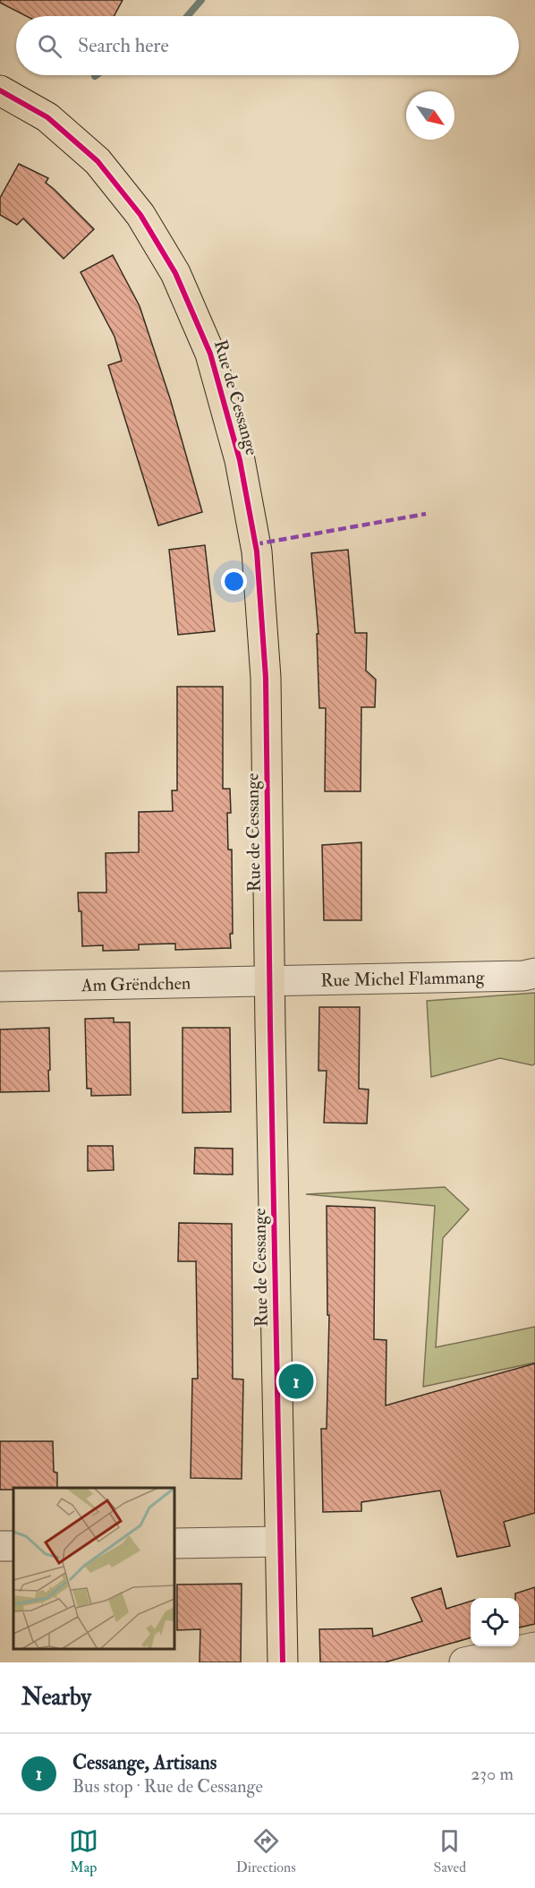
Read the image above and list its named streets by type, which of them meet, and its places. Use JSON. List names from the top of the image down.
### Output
{
  "streets": {
    "main road": ["Rue de Cessange"],
    "street": ["Rue Michel Flammang", "Am Grëndchen"]
  },
  "crossings": [
    ["Rue de Cessange", "Rue Michel Flammang"],
    ["Rue de Cessange", "Am Grëndchen"],
    ["Rue Michel Flammang", "Am Grëndchen"]
  ],
  "north": "bottom right",
  "page": {
    "search": "Search here",
    "pins": "1",
    "heading": "Nearby",
    "list": [
      {
        "mark": "1",
        "name": "Cessange, Artisans",
        "note": "Bus stop · Rue de Cessange",
        "value": "230 m"
      }
    ],
    "nav": ["Map", "Directions", "Saved"]
  }
}
